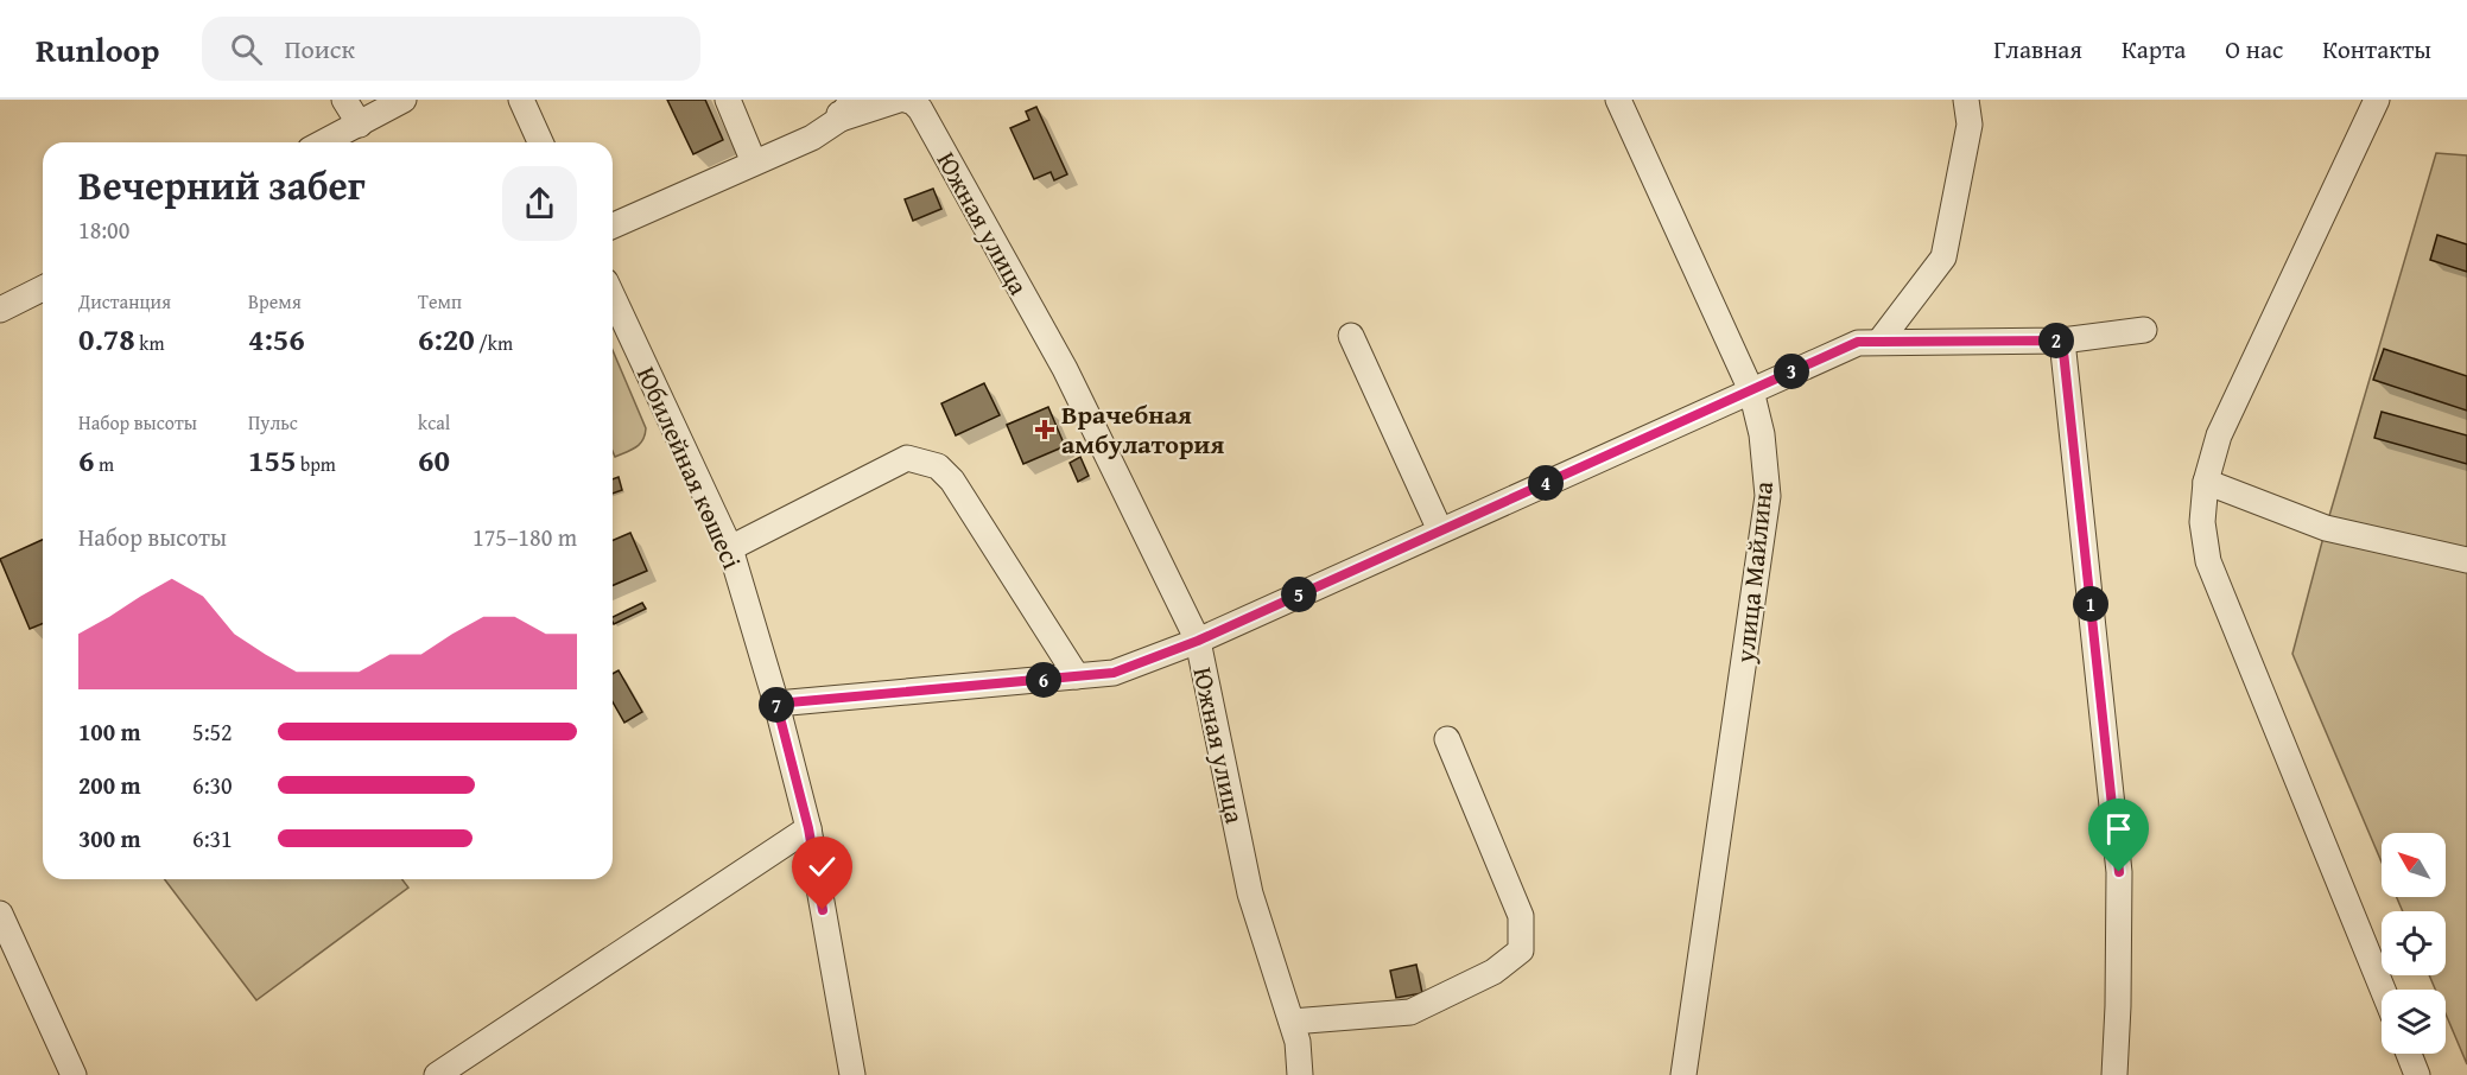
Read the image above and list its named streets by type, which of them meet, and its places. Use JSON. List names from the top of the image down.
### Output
{
  "streets": {
    "street": ["Южная улица", "Юбилейная көшесі", "улица Майлина"]
  },
  "places": {
    "health": ["Врачебная амбулатория"]
  },
  "north": "top left",
  "page": {
    "header": "Runloop",
    "search": "Поиск",
    "nav": [
      "Главная",
      "Карта",
      "О нас",
      "Контакты"
    ],
    "heading": ["Вечерний забег", "18:00"],
    "stats": [
      ["Дистанция", "0.78 km"],
      ["Время", "4:56"],
      ["Темп", "6:20 /km"],
      ["Набор высоты", "6 m"],
      ["Пульс", "155 bpm"],
      ["kcal", "60"]
    ],
    "pins": [
      "2",
      "3",
      "4",
      "5",
      "1",
      "6",
      "7"
    ],
    "chart": ["Набор высоты", "175–180 m"],
    "list": [
      {
        "name": "100 m",
        "note": "5:52"
      },
      {
        "name": "200 m",
        "note": "6:30"
      },
      {
        "name": "300 m",
        "note": "6:31"
      }
    ]
  }
}
